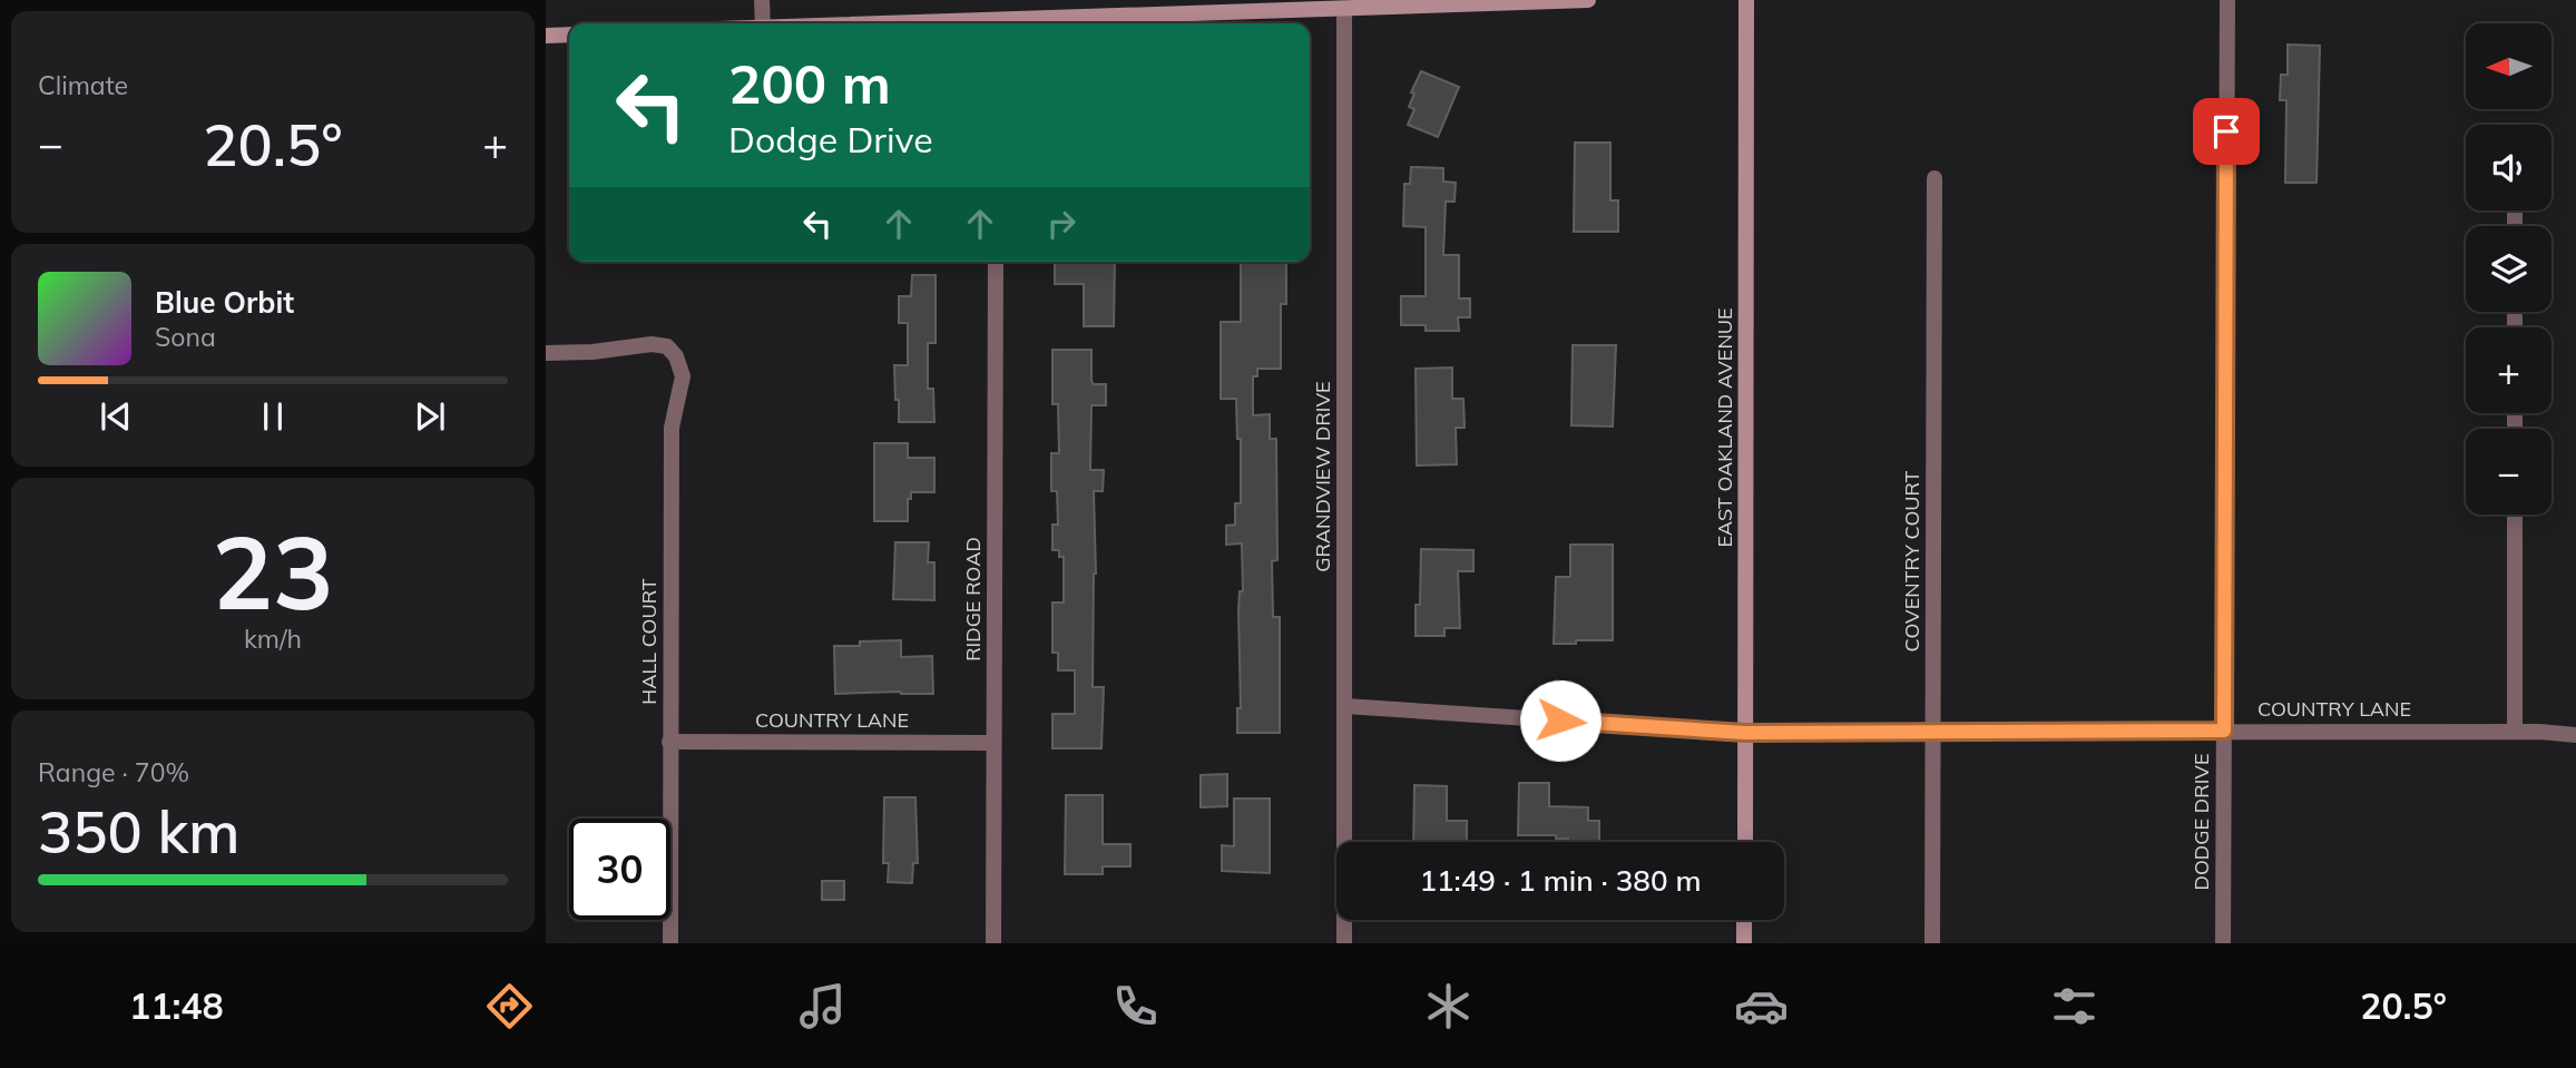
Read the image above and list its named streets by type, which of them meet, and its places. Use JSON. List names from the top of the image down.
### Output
{
  "streets": {
    "main road": ["EAST OAKLAND AVENUE"],
    "street": [
      "GRANDVIEW DRIVE",
      "COVENTRY COURT",
      "RIDGE ROAD",
      "HALL COURT",
      "COUNTRY LANE",
      "DODGE DRIVE"
    ]
  },
  "crossings": [
    ["EAST OAKLAND AVENUE", "COUNTRY LANE"],
    ["GRANDVIEW DRIVE", "COUNTRY LANE"],
    ["COVENTRY COURT", "COUNTRY LANE"],
    ["RIDGE ROAD", "COUNTRY LANE"],
    ["HALL COURT", "COUNTRY LANE"],
    ["COUNTRY LANE", "DODGE DRIVE"]
  ],
  "north": "left",
  "page": {
    "tile": [
      "Climate",
      ["23", "km/h"],
      ["Range · 70%", "350 km"]
    ],
    "map_buttons": ["+", "−"],
    "turn": ["200 m", "Dodge Drive"],
    "heat": ["−", "20.5°", "+"],
    "song": ["Blue Orbit", "Sona"],
    "limit": "30",
    "trip": "11:49 · 1 min · 380 m",
    "tabs": ["11:48", "20.5°"]
  }
}
